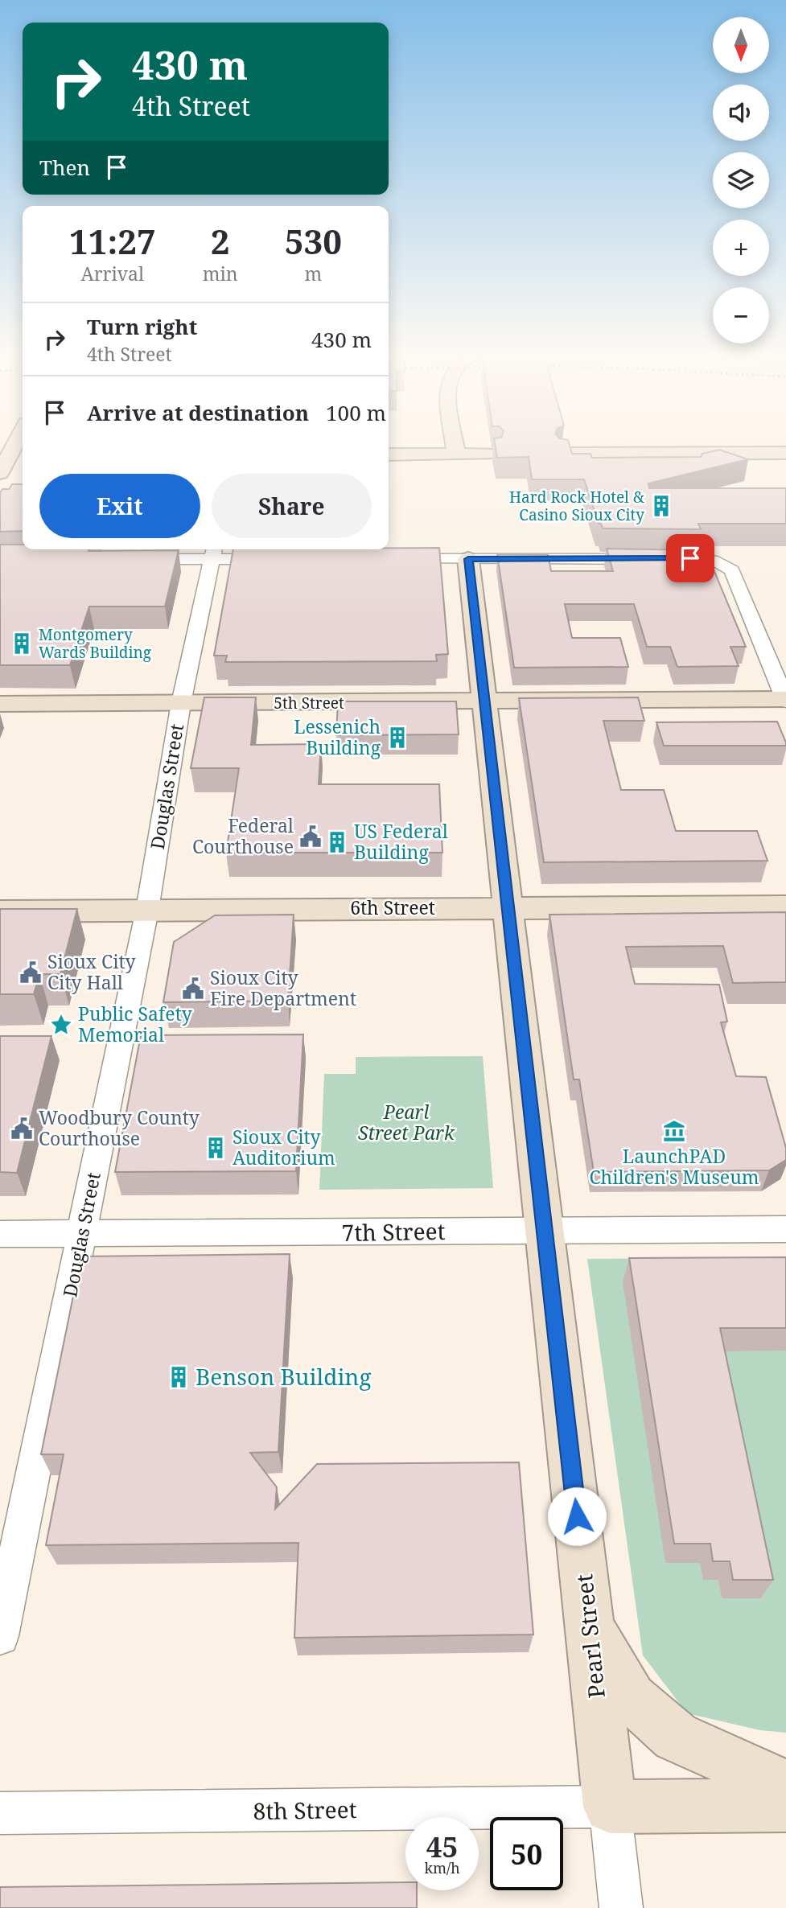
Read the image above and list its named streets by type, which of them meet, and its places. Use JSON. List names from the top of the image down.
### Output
{
  "streets": {
    "main road": ["5th Street", "6th Street", "Pearl Street"],
    "street": ["Douglas Street", "7th Street", "8th Street"]
  },
  "crossings": [
    ["5th Street", "Douglas Street"],
    ["5th Street", "Pearl Street"],
    ["Douglas Street", "6th Street"],
    ["Douglas Street", "7th Street"],
    ["6th Street", "Pearl Street"],
    ["7th Street", "Pearl Street"],
    ["Pearl Street", "8th Street"]
  ],
  "parks": ["Pearl Street Park"],
  "places": {
    "building": [
      "Hard Rock Hotel & Casino Sioux City",
      "Montgomery Wards Building",
      "Lessenich Building",
      "US Federal Building",
      "Sioux City Auditorium",
      "Benson Building"
    ],
    "public building": [
      "Federal Courthouse",
      "Sioux City City Hall",
      "Sioux City Fire Department",
      "Woodbury County Courthouse"
    ],
    "place": ["Public Safety Memorial"],
    "museum": ["LaunchPAD Children's Museum"]
  },
  "north": "bottom",
  "page": {
    "map_buttons": ["+", "−"],
    "turn": ["430 m", "4th Street"],
    "then": "Then",
    "eta": [
      "11:27",
      "Arrival",
      "2",
      "min",
      "530",
      "m"
    ],
    "list": [
      {
        "name": "Turn right",
        "note": "4th Street",
        "value": "430 m"
      },
      {
        "name": "Arrive at destination",
        "value": "100 m"
      }
    ],
    "buttons": ["Exit", "Share"],
    "speed": "45 km/h",
    "limit": "50"
  }
}
